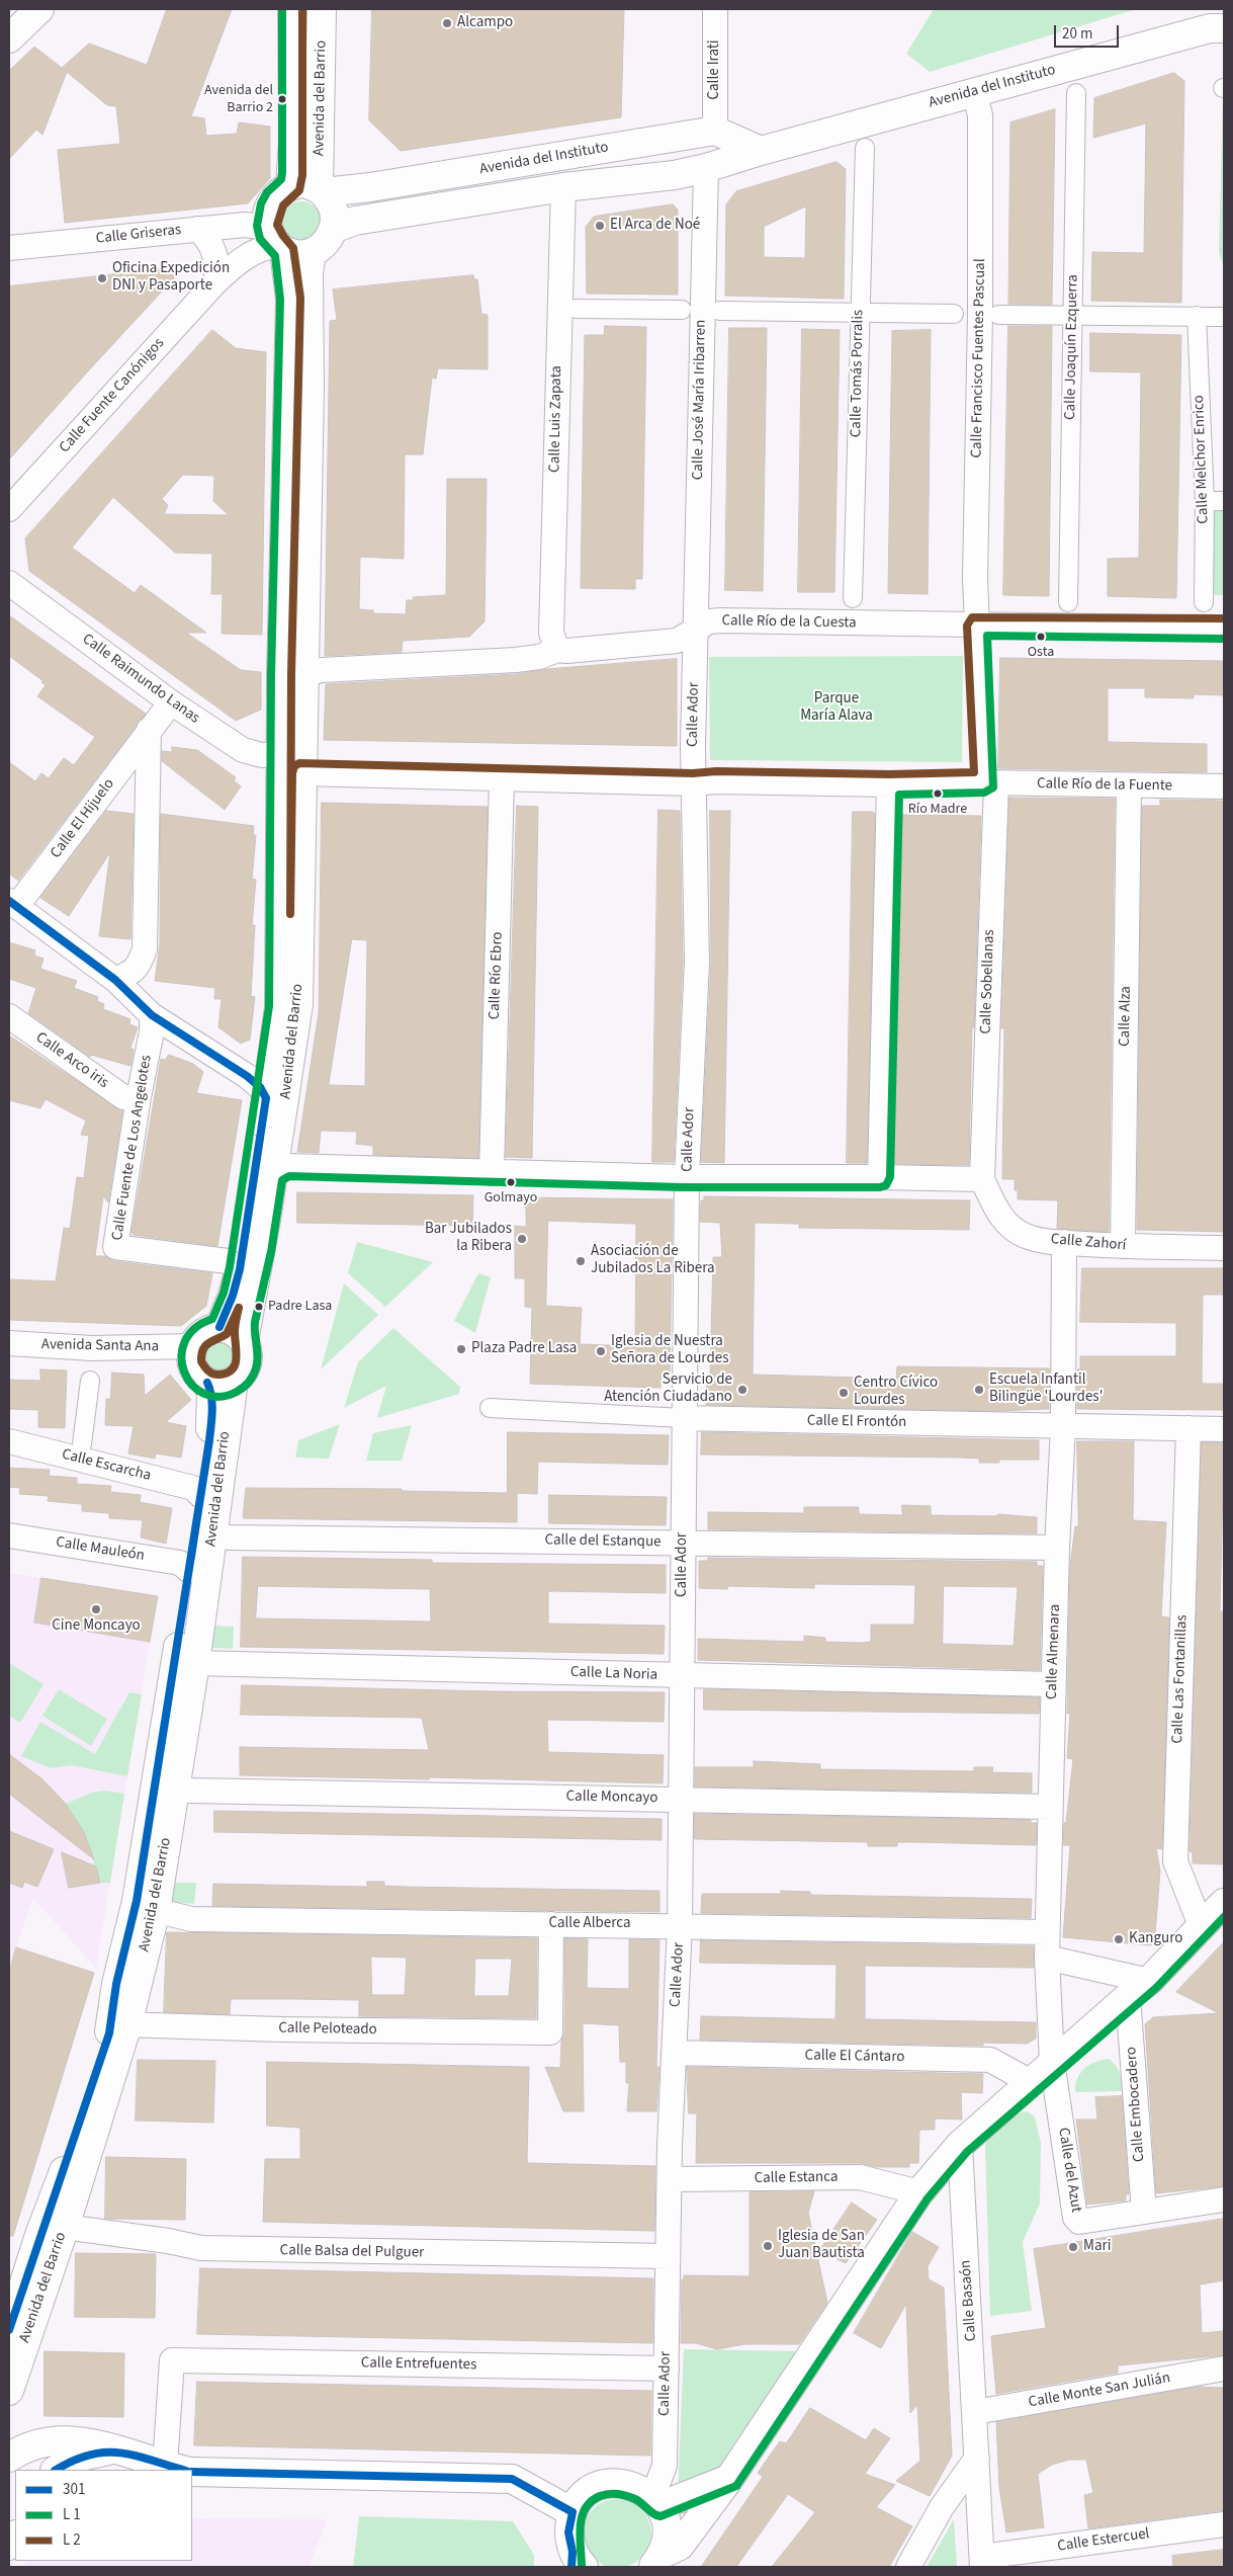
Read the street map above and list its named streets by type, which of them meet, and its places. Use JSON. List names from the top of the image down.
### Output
{
  "streets": {
    "street": [
      "Calle Irati",
      "Avenida del Instituto",
      "Avenida del Barrio",
      "Calle Griseras",
      "Calle Joaquín Ezquerra",
      "Calle Francisco Fuentes Pascual",
      "Calle Tomás Porralis",
      "Calle Fuente Canónigos",
      "Calle José María Iribarren",
      "Calle Luis Zapata",
      "Calle Melchor Enrico",
      "Calle Río de la Cuesta",
      "Calle Raimundo Lanas",
      "Calle Ador",
      "Calle Río de la Fuente",
      "Calle El Hijuelo",
      "Calle Río Ebro",
      "Calle Sobellanas",
      "Calle Alza",
      "Calle Arco iris",
      "Calle Fuente de Los Angelotes",
      "Calle Zahorí",
      "Avenida Santa Ana",
      "Calle El Frontón",
      "Calle Escarcha",
      "Calle del Estanque",
      "Calle Mauleón",
      "Calle Almenara",
      "Calle La Noria",
      "Calle Las Fontanillas",
      "Calle Moncayo",
      "Calle Alberca",
      "Calle Peloteado",
      "Calle El Cántaro",
      "Calle Embocadero",
      "Calle del Azut",
      "Calle Estanca",
      "Calle Balsa del Pulguer",
      "Calle Basaón",
      "Calle Entrefuentes",
      "Calle Monte San Julián",
      "Calle Estercuel"
    ]
  },
  "crossings": [
    ["Calle Irati", "Avenida del Instituto"],
    ["Avenida del Instituto", "Avenida del Barrio"],
    ["Avenida del Instituto", "Calle Griseras"],
    ["Avenida del Instituto", "Calle Francisco Fuentes Pascual"],
    ["Avenida del Instituto", "Calle Fuente Canónigos"],
    ["Avenida del Instituto", "Calle José María Iribarren"],
    ["Avenida del Instituto", "Calle Luis Zapata"],
    ["Avenida del Barrio", "Calle Griseras"],
    ["Avenida del Barrio", "Calle Fuente Canónigos"],
    ["Avenida del Barrio", "Calle Río de la Cuesta"],
    ["Avenida del Barrio", "Calle Raimundo Lanas"],
    ["Avenida del Barrio", "Calle Fuente de Los Angelotes"],
    ["Avenida del Barrio", "Avenida Santa Ana"],
    ["Avenida del Barrio", "Calle Escarcha"],
    ["Avenida del Barrio", "Calle del Estanque"],
    ["Avenida del Barrio", "Calle Mauleón"],
    ["Avenida del Barrio", "Calle La Noria"],
    ["Avenida del Barrio", "Calle Moncayo"],
    ["Avenida del Barrio", "Calle Alberca"],
    ["Avenida del Barrio", "Calle Peloteado"],
    ["Avenida del Barrio", "Calle Balsa del Pulguer"],
    ["Calle Griseras", "Calle Fuente Canónigos"],
    ["Calle Francisco Fuentes Pascual", "Calle Río de la Cuesta"],
    ["Calle Francisco Fuentes Pascual", "Calle Río de la Fuente"],
    ["Calle Francisco Fuentes Pascual", "Calle Sobellanas"],
    ["Calle José María Iribarren", "Calle Río de la Cuesta"],
    ["Calle José María Iribarren", "Calle Ador"],
    ["Calle Luis Zapata", "Calle Río de la Cuesta"],
    ["Calle Río de la Cuesta", "Calle Ador"],
    ["Calle Raimundo Lanas", "Calle Ador"],
    ["Calle Raimundo Lanas", "Calle Río de la Fuente"],
    ["Calle Raimundo Lanas", "Calle El Hijuelo"],
    ["Calle Raimundo Lanas", "Calle Río Ebro"],
    ["Calle Ador", "Calle Río de la Fuente"],
    ["Calle Ador", "Calle El Frontón"],
    ["Calle Ador", "Calle del Estanque"],
    ["Calle Ador", "Calle La Noria"],
    ["Calle Ador", "Calle Moncayo"],
    ["Calle Ador", "Calle Alberca"],
    ["Calle Ador", "Calle El Cántaro"],
    ["Calle Ador", "Calle Estanca"],
    ["Calle Ador", "Calle Balsa del Pulguer"],
    ["Calle Ador", "Calle Entrefuentes"],
    ["Calle Río de la Fuente", "Calle Sobellanas"],
    ["Calle Río de la Fuente", "Calle Alza"],
    ["Calle Sobellanas", "Calle Zahorí"],
    ["Calle Alza", "Calle Zahorí"],
    ["Calle Arco iris", "Calle Fuente de Los Angelotes"],
    ["Calle Zahorí", "Calle Almenara"],
    ["Calle El Frontón", "Calle Almenara"],
    ["Calle El Frontón", "Calle Las Fontanillas"],
    ["Calle del Estanque", "Calle Almenara"],
    ["Calle Almenara", "Calle La Noria"],
    ["Calle Almenara", "Calle Moncayo"],
    ["Calle Almenara", "Calle Alberca"],
    ["Calle Almenara", "Calle del Azut"],
    ["Calle Alberca", "Calle Peloteado"],
    ["Calle Embocadero", "Calle del Azut"],
    ["Calle Basaón", "Calle Monte San Julián"],
    ["Calle Basaón", "Calle Estercuel"]
  ],
  "parks": ["Parque María Alava"],
  "places": [
    "Alcampo",
    "Avenida del Barrio 2",
    "El Arca de Noé",
    "Oficina Expedición DNI y Pasaporte",
    "Osta",
    "Río Madre",
    "Golmayo",
    "Bar Jubilados la Ribera",
    "Asociación de Jubilados La Ribera",
    "Padre Lasa",
    "Plaza Padre Lasa",
    "Iglesia de Nuestra Señora de Lourdes",
    "Servicio de Atención Ciudadano",
    "Escuela Infantil Bilingüe 'Lourdes'",
    "Centro Cívico Lourdes",
    "Cine Moncayo",
    "Kanguro",
    "Iglesia de San Juan Bautista",
    "Mari"
  ],
  "lines": ["transit line 301"],
  "legend": ["301", "L 1", "L 2"],
  "scale_bar": "20 m"
}
